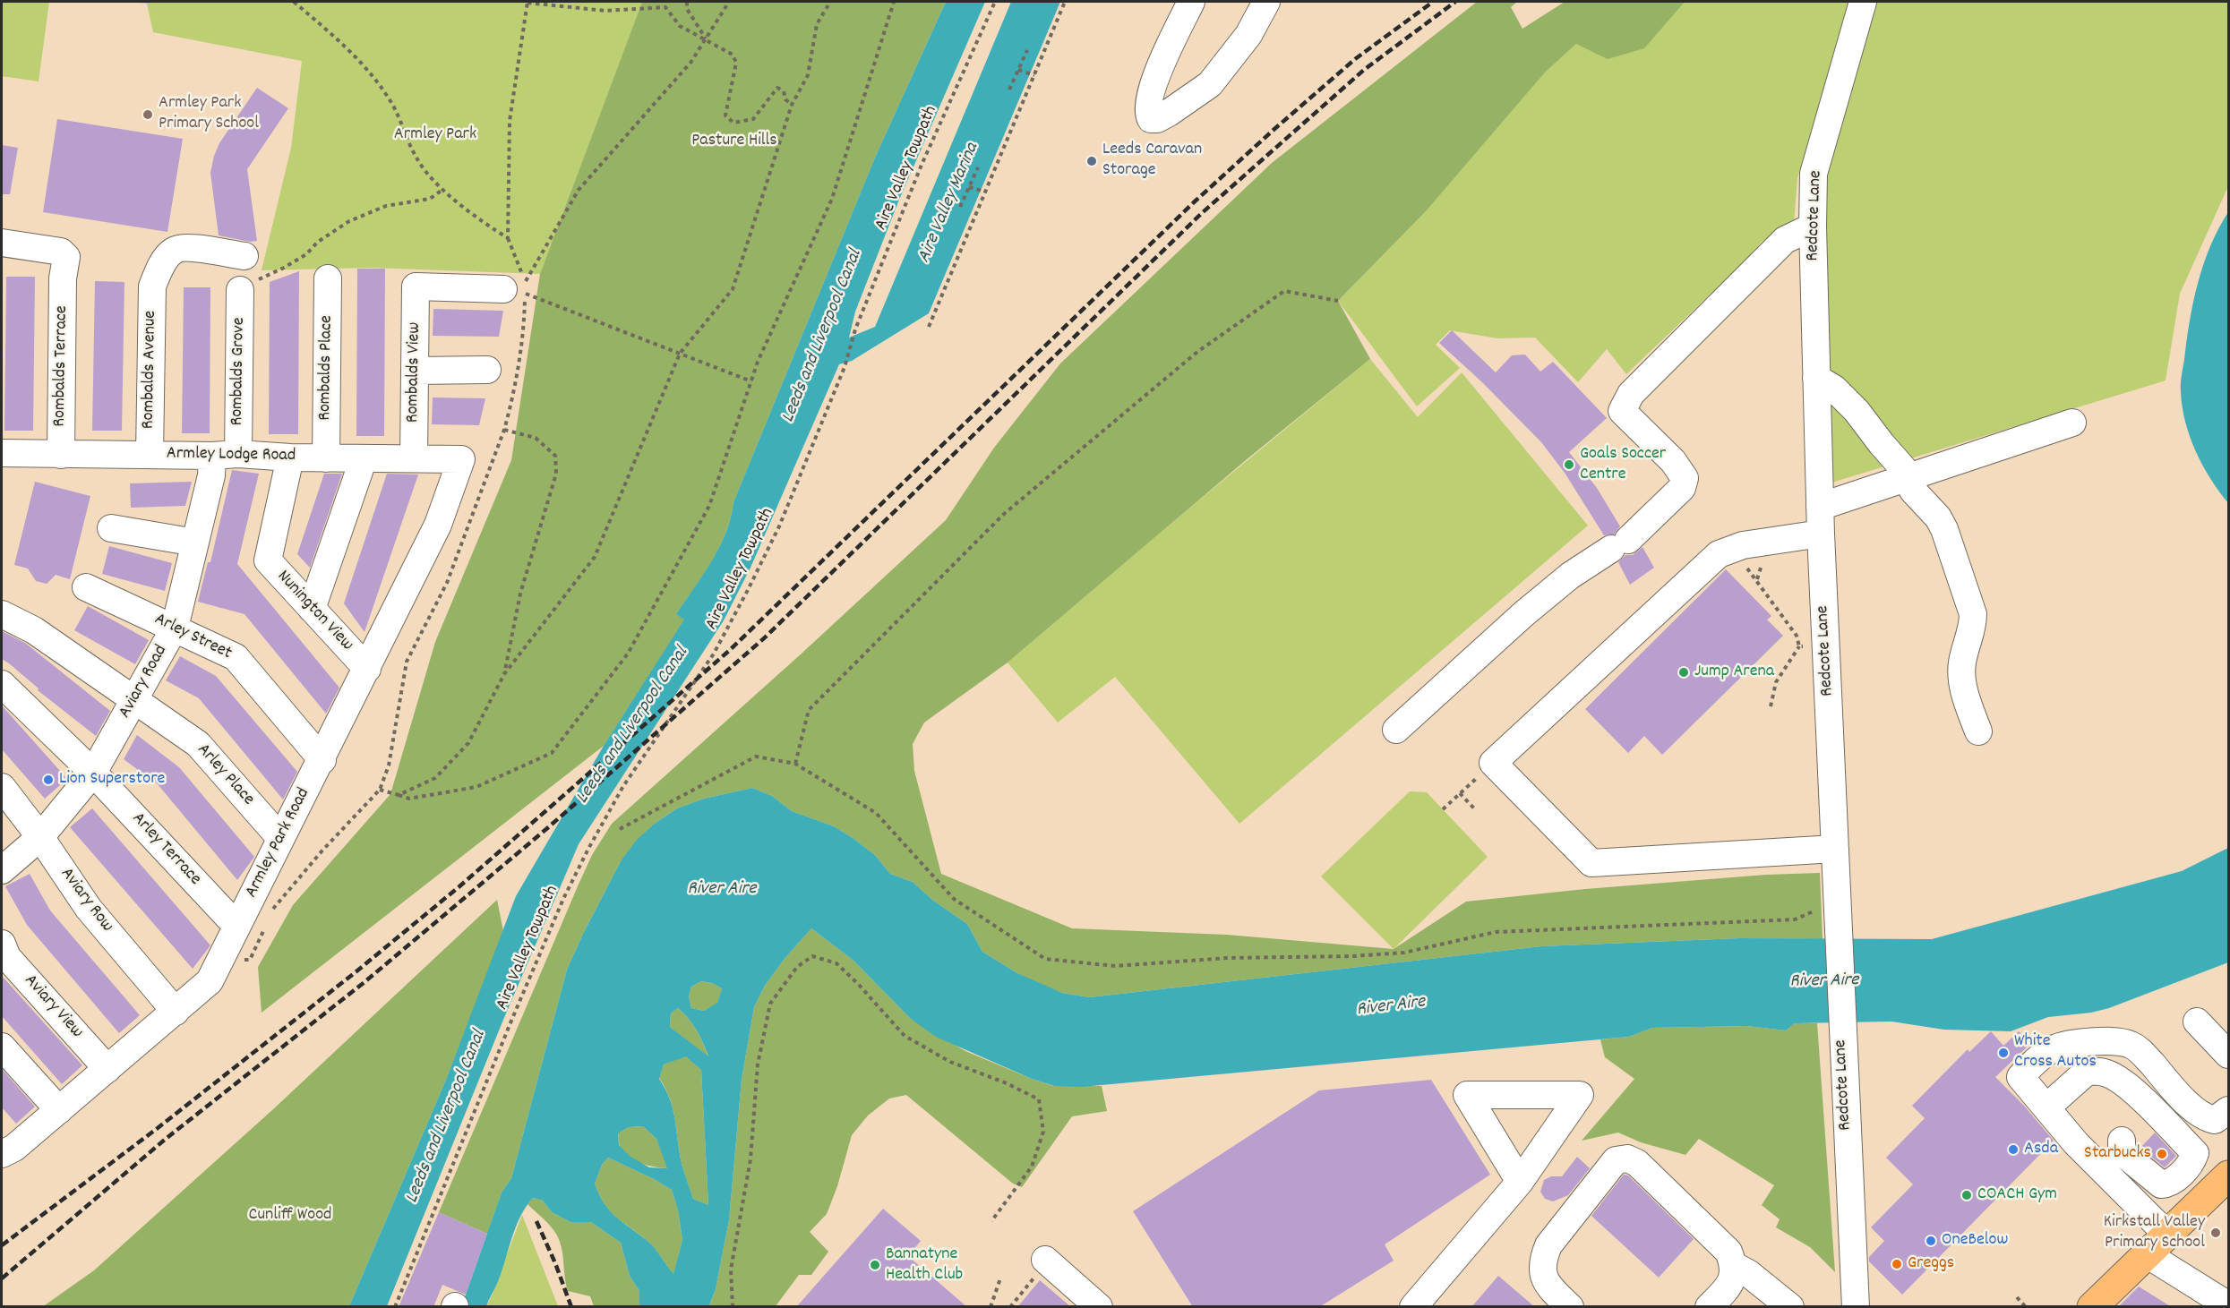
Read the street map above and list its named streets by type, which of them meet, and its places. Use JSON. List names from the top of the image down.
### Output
{
  "streets": {
    "street": [
      "Redcote Lane",
      "Rombalds Terrace",
      "Rombalds Place",
      "Rombalds Avenue",
      "Rombalds Grove",
      "Rombalds View",
      "Armley Lodge Road",
      "Nunington View",
      "Arley Street",
      "Aviary Road",
      "Arley Place",
      "Armley Park Road",
      "Arley Terrace",
      "Aviary Row",
      "Aviary View"
    ],
    "path": ["Aire Valley Towpath"]
  },
  "crossings": [
    ["Rombalds Terrace", "Armley Lodge Road"],
    ["Rombalds Place", "Armley Lodge Road"],
    ["Rombalds Avenue", "Armley Lodge Road"],
    ["Rombalds Grove", "Armley Lodge Road"],
    ["Rombalds View", "Armley Lodge Road"],
    ["Armley Lodge Road", "Nunington View"],
    ["Armley Lodge Road", "Aviary Road"],
    ["Armley Lodge Road", "Armley Park Road"],
    ["Nunington View", "Armley Park Road"],
    ["Arley Street", "Aviary Road"],
    ["Arley Street", "Armley Park Road"],
    ["Aviary Road", "Arley Place"],
    ["Aviary Road", "Arley Terrace"],
    ["Aviary Road", "Aviary Row"],
    ["Arley Place", "Armley Park Road"],
    ["Armley Park Road", "Arley Terrace"],
    ["Armley Park Road", "Aviary Row"],
    ["Armley Park Road", "Aviary View"]
  ],
  "water": ["Aire Valley Marina", "Leeds and Liverpool Canal", "River Aire"],
  "parks": ["Armley Park", "Pasture Hills", "Cunliff Wood"],
  "places": [
    "Armley Park Primary School",
    "Leeds Caravan Storage",
    "Goals Soccer Centre",
    "Jump Arena",
    "Lion Superstore",
    "White Cross Autos",
    "Asda",
    "Starbucks",
    "COACH Gym",
    "Kirkstall Valley Primary School",
    "OneBelow",
    "Greggs",
    "Bannatyne Health Club"
  ]
}
